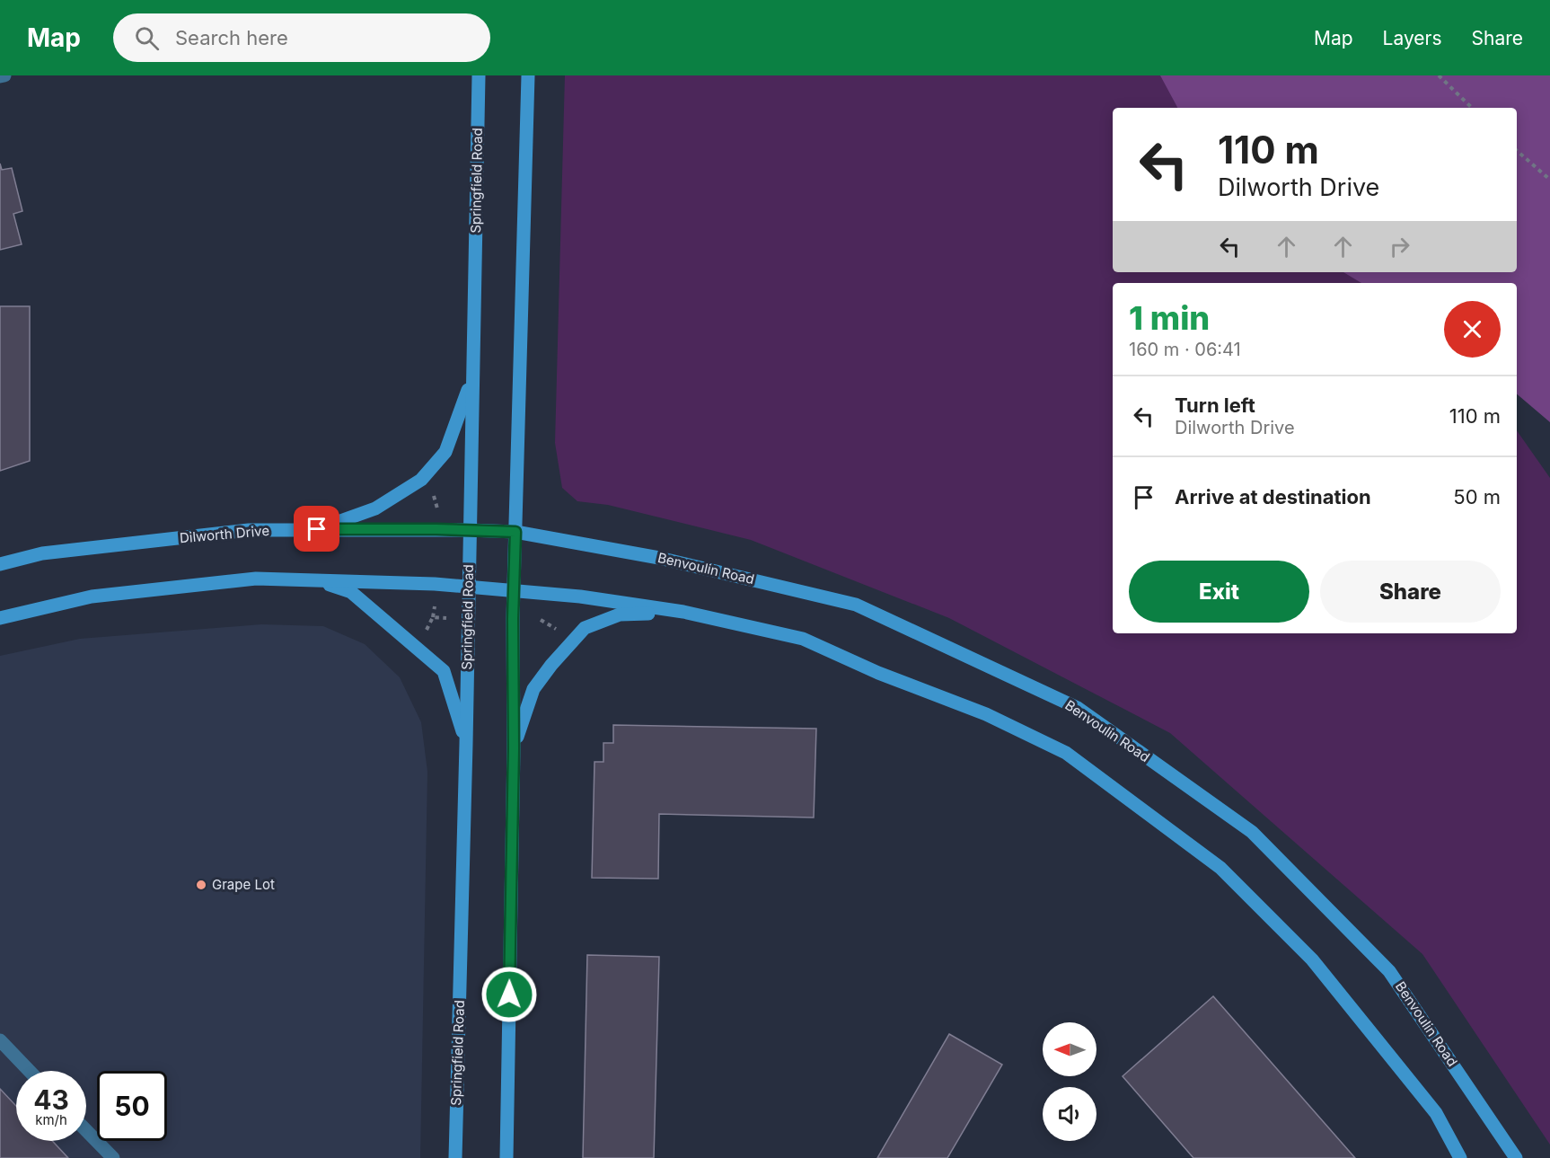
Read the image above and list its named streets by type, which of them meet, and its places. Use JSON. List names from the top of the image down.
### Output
{
  "streets": {
    "main road": ["Springfield Road", "Dilworth Drive", "Benvoulin Road"]
  },
  "crossings": [
    ["Springfield Road", "Dilworth Drive"],
    ["Dilworth Drive", "Benvoulin Road"]
  ],
  "places": ["Grape Lot"],
  "north": "left",
  "page": {
    "header": "Map",
    "search": "Search here",
    "nav": ["Map", "Layers", "Share"],
    "turn": ["110 m", "Dilworth Drive"],
    "heading": ["1 min", "160 m · 06:41"],
    "list": [
      {
        "name": "Turn left",
        "note": "Dilworth Drive",
        "value": "110 m"
      },
      {
        "name": "Arrive at destination",
        "value": "50 m"
      }
    ],
    "buttons": ["Exit", "Share"],
    "speed": "43 km/h",
    "limit": "50"
  }
}
